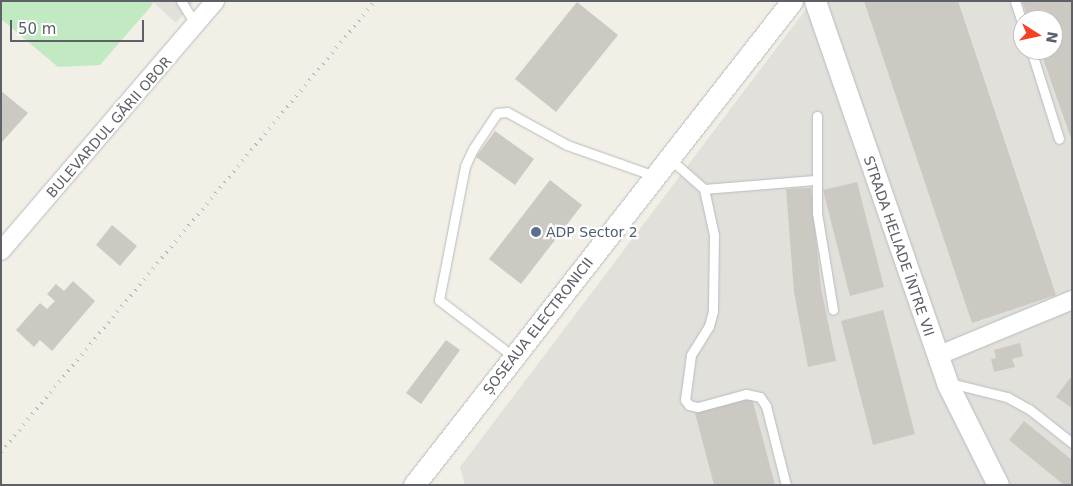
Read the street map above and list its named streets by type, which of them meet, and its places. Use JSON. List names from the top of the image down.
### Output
{
  "streets": {
    "street": ["BULEVARDUL GĂRII OBOR", "STRADA HELIADE ÎNTRE VII", "ȘOSEAUA ELECTRONICII"]
  },
  "places": ["ADP Sector 2"],
  "scale_bar": "50 m",
  "north": "right"
}
